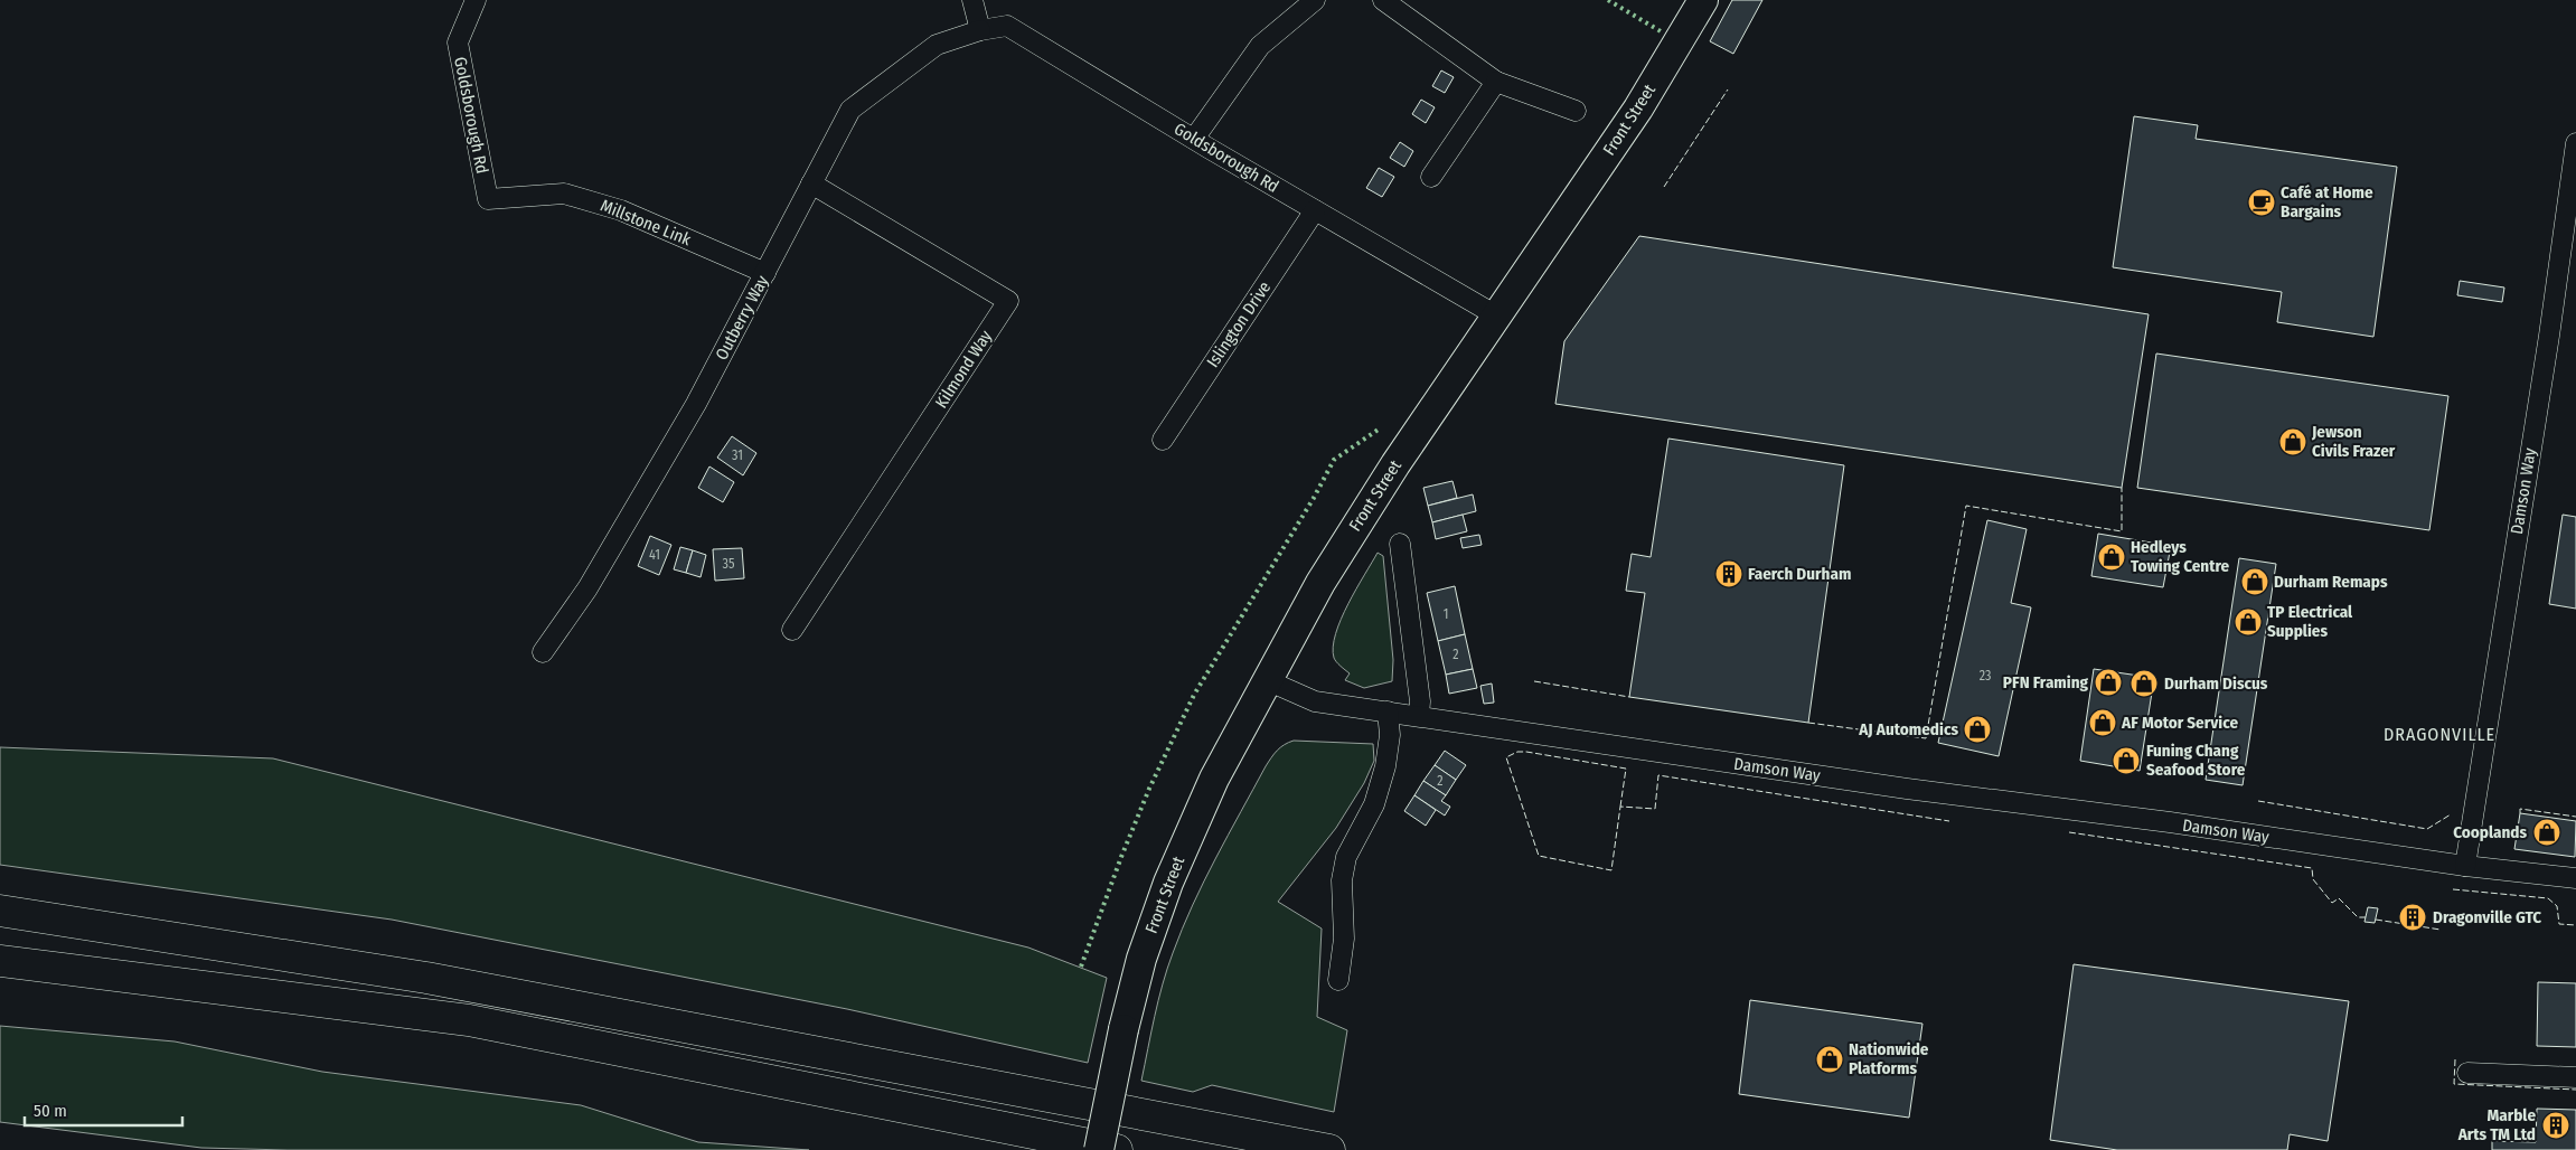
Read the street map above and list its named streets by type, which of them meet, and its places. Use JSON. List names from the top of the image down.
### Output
{
  "streets": {
    "main road": ["Front Street"],
    "street": [
      "Goldsborough Rd",
      "Millstone Link",
      "Outberry Way",
      "Islington Drive",
      "Kilmond Way",
      "Damson Way"
    ]
  },
  "crossings": [
    ["Goldsborough Rd", "Front Street"],
    ["Goldsborough Rd", "Millstone Link"],
    ["Goldsborough Rd", "Outberry Way"],
    ["Goldsborough Rd", "Islington Drive"],
    ["Front Street", "Damson Way"],
    ["Millstone Link", "Outberry Way"],
    ["Outberry Way", "Kilmond Way"]
  ],
  "districts": ["DRAGONVILLE"],
  "places": {
    "cafe": ["Café at Home Bargains"],
    "shop": [
      "Jewson Civils Frazer",
      "Hedleys Towing Centre",
      "Durham Remaps",
      "TP Electrical Supplies",
      "PFN Framing",
      "Durham Discus",
      "AF Motor Service",
      "AJ Automedics",
      "Funing Chang Seafood Store",
      "Cooplands",
      "Nationwide Platforms"
    ],
    "building": ["Faerch Durham", "Dragonville GTC", "Marble Arts TM Ltd"]
  },
  "house_numbers": [
    "31",
    "41",
    "35",
    "1",
    "2",
    "23",
    "2"
  ],
  "scale_bar": "50 m"
}
